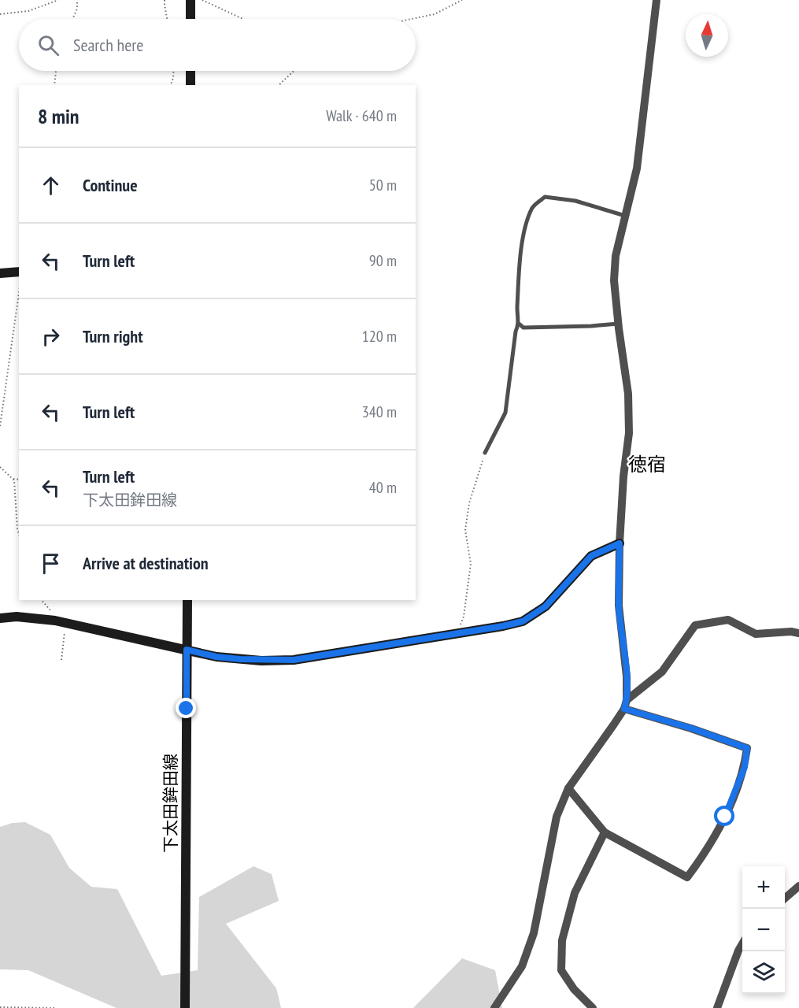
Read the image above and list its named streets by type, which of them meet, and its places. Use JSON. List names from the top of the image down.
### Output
{
  "streets": {
    "street": ["下太田鉾田線"]
  },
  "districts": ["徳宿"],
  "north": "top",
  "page": {
    "search": "Search here",
    "heading": ["8 min", "Walk · 640 m"],
    "list": [
      ["Continue", "50 m"],
      ["Turn left", "90 m"],
      ["Turn right", "120 m"],
      ["Turn left", "340 m"],
      ["Turn left", "下太田鉾田線", "40 m"],
      "Arrive at destination"
    ],
    "map_buttons": ["+", "−"]
  }
}
